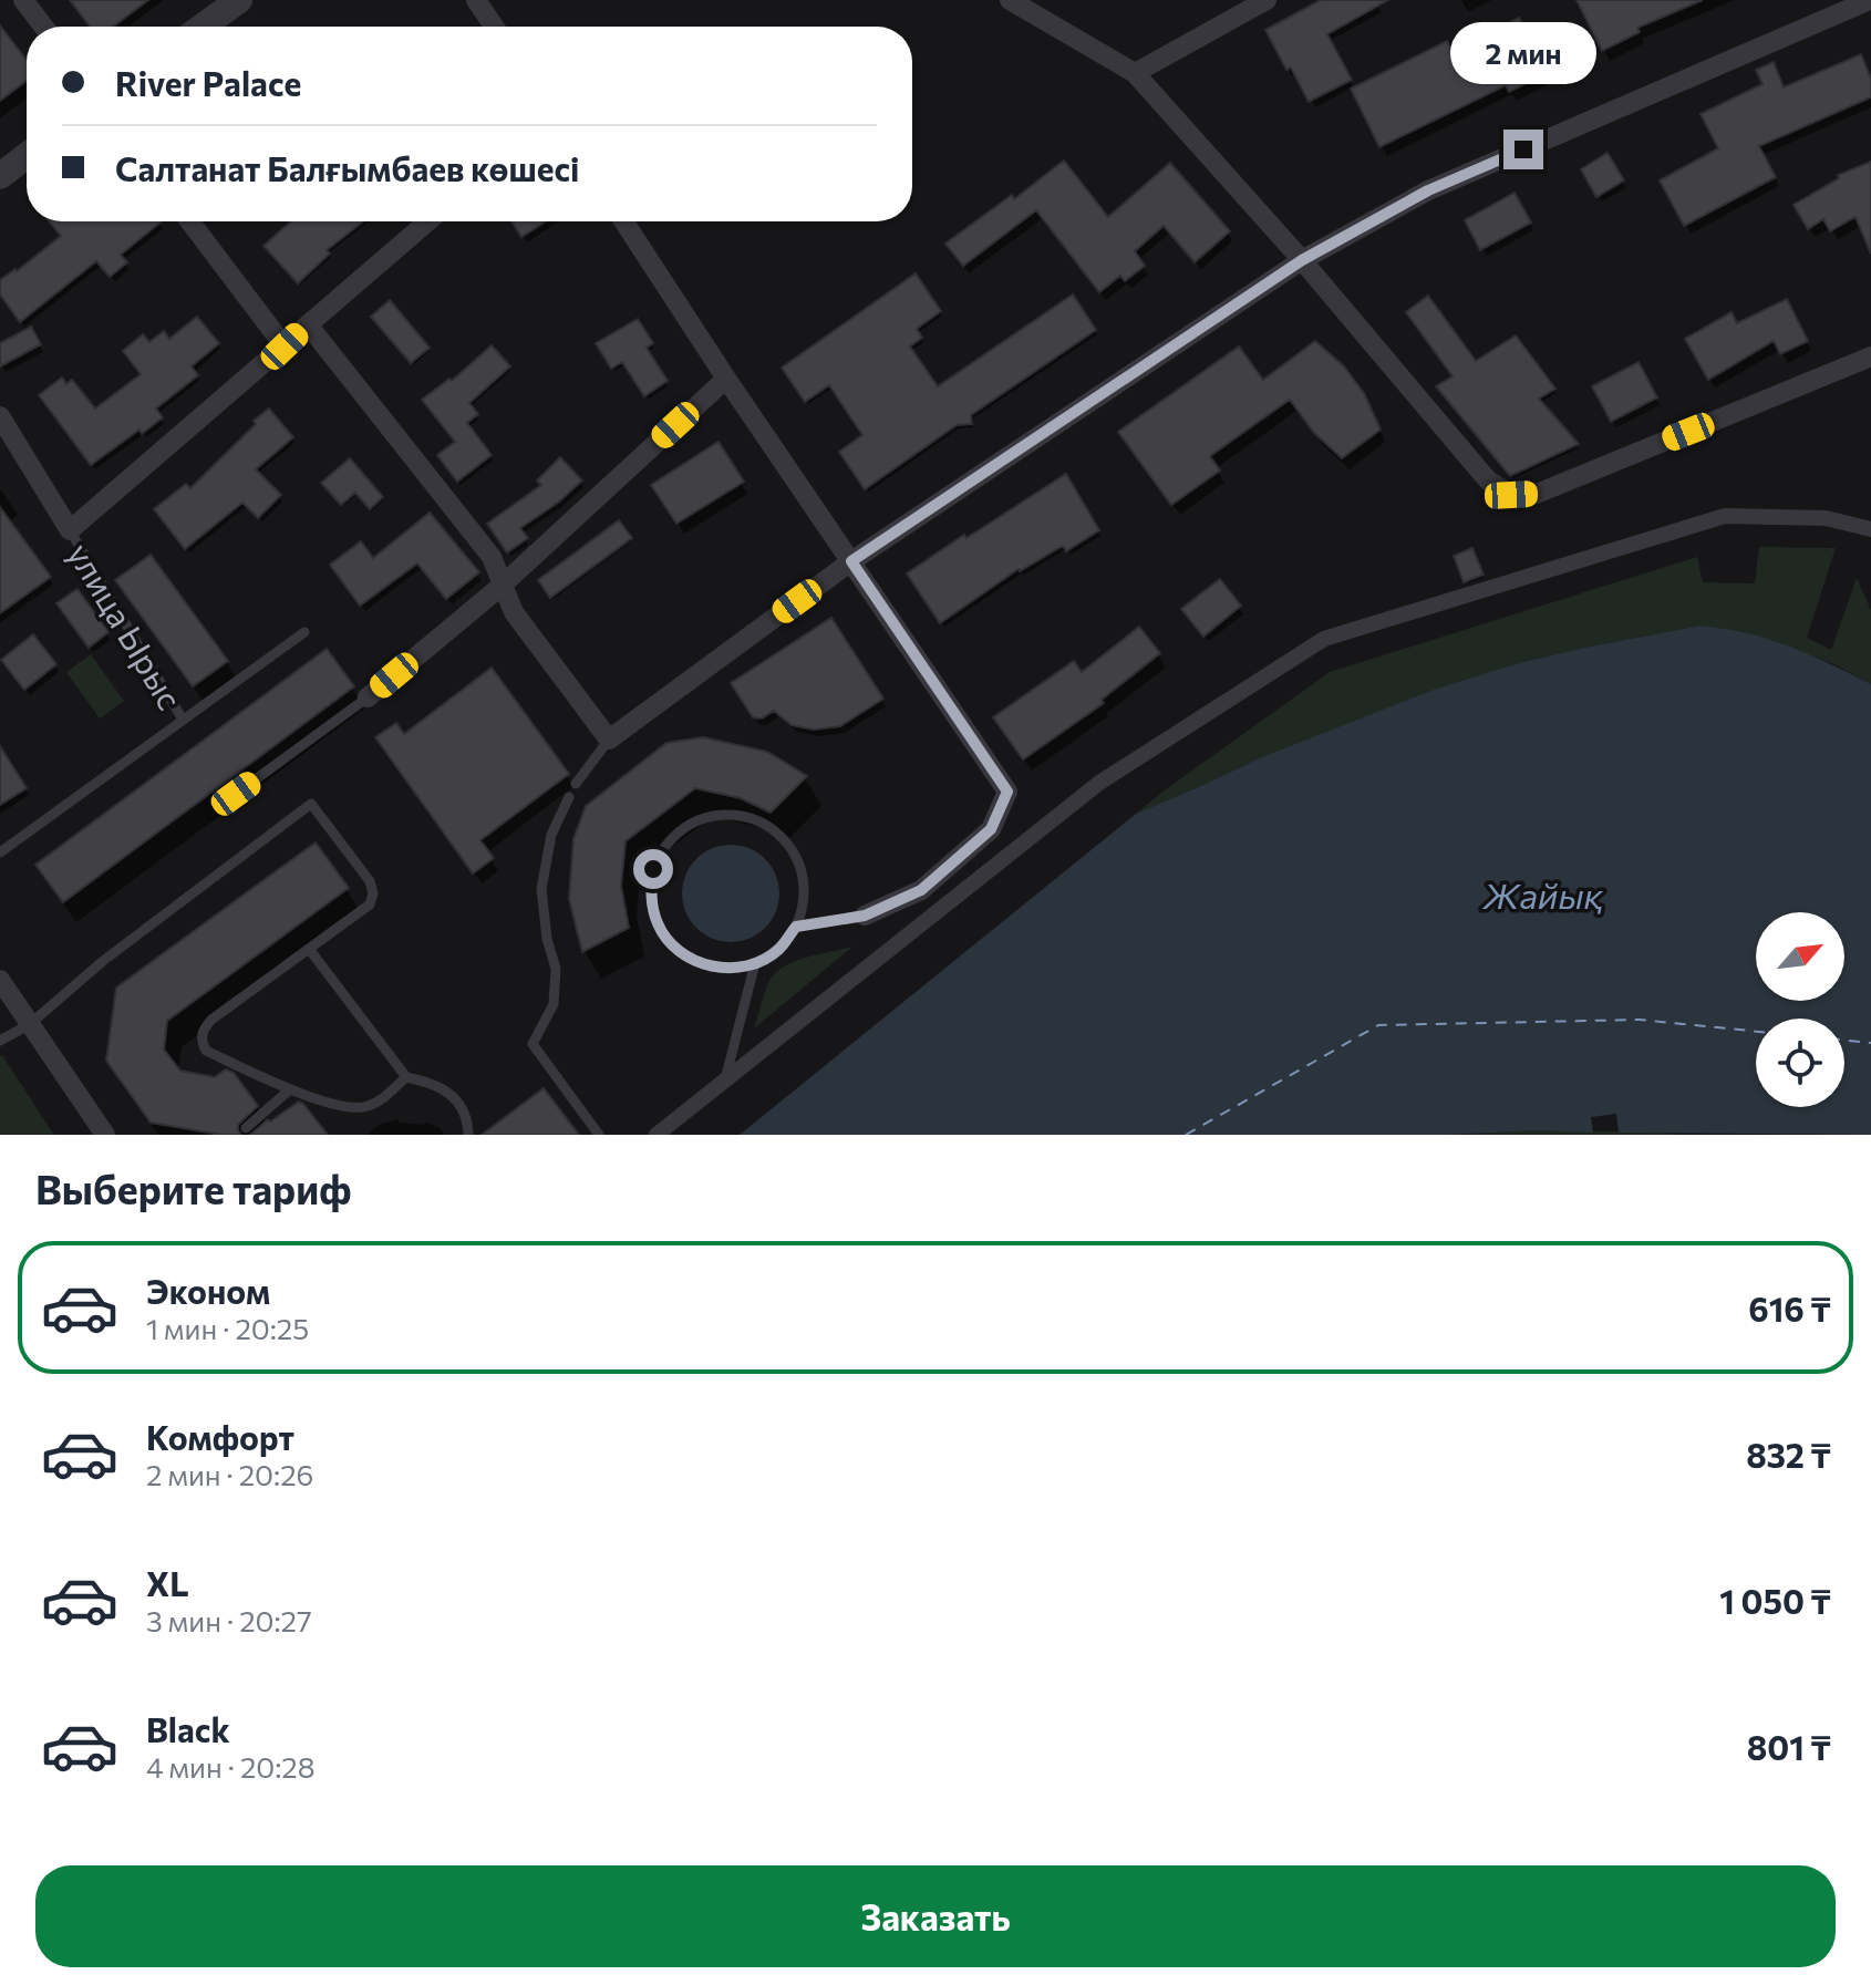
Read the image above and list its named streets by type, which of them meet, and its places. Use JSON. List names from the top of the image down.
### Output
{
  "streets": {
    "lane": ["улица Ырыс"]
  },
  "water": ["Жайық"],
  "north": "top right",
  "page": {
    "bubble": "2 мин",
    "banner": ["River Palace", "Салтанат Балғымбаев көшесі"],
    "heading": "Выберите тариф",
    "list": [
      {
        "name": "Эконом",
        "note": "1 мин · 20:25",
        "value": "616 ₸"
      },
      {
        "name": "Комфорт",
        "note": "2 мин · 20:26",
        "value": "832 ₸"
      },
      {
        "name": "XL",
        "note": "3 мин · 20:27",
        "value": "1 050 ₸"
      },
      {
        "name": "Black",
        "note": "4 мин · 20:28",
        "value": "801 ₸"
      }
    ],
    "buttons": "Заказать"
  }
}
